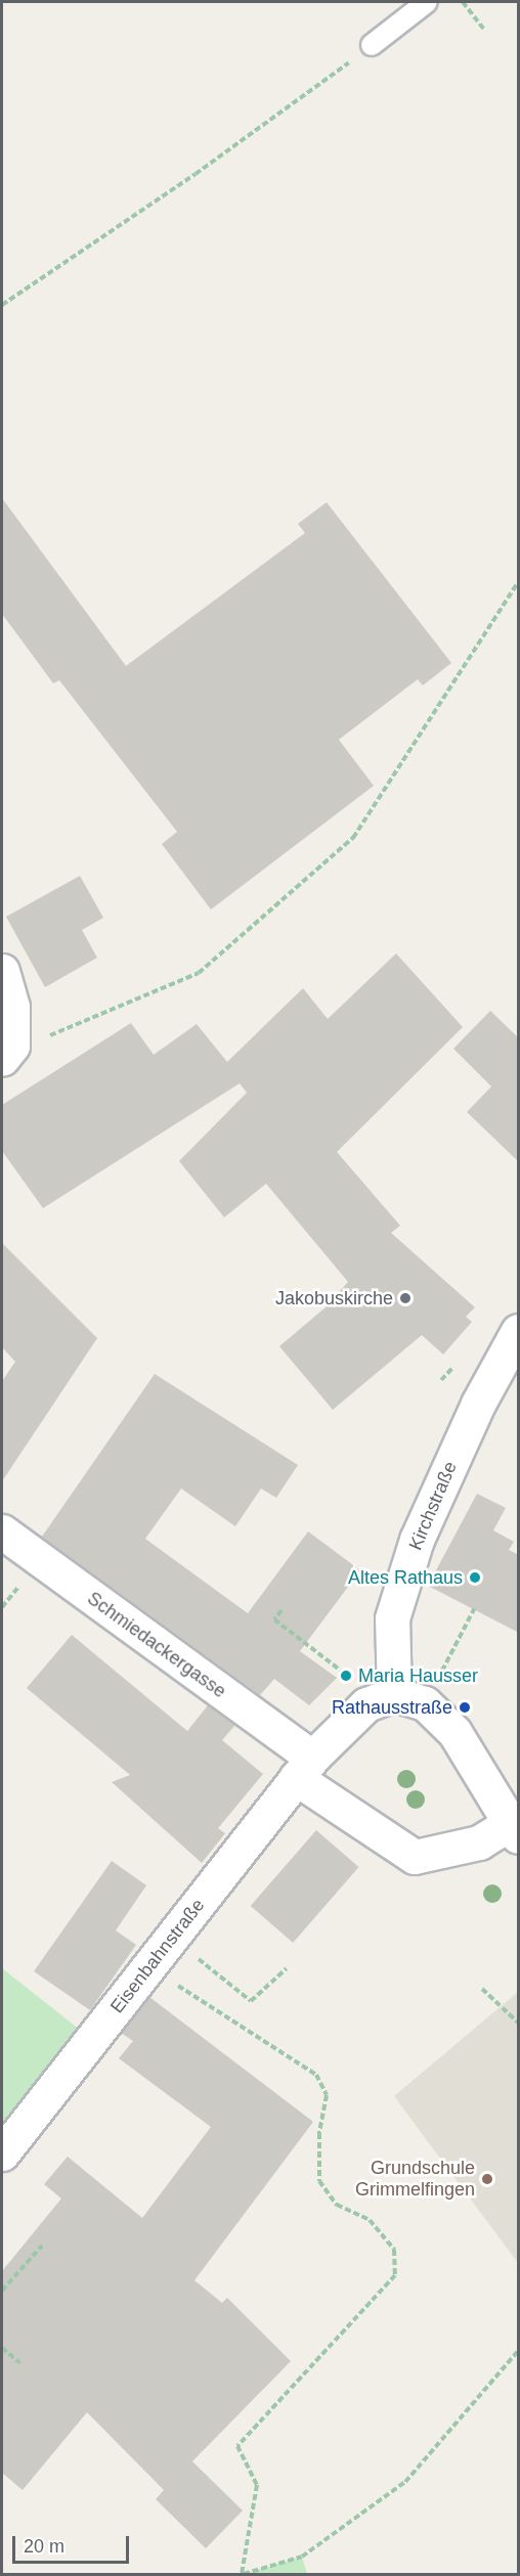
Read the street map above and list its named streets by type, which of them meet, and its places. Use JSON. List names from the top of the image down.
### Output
{
  "streets": {
    "street": ["Kirchstraße", "Schmiedackergasse", "Eisenbahnstraße"]
  },
  "crossings": [
    ["Schmiedackergasse", "Eisenbahnstraße"]
  ],
  "places": [
    "Jakobuskirche",
    "Altes Rathaus",
    "Maria Hausser",
    "Rathausstraße",
    "Grundschule Grimmelfingen"
  ],
  "scale_bar": "20 m"
}
